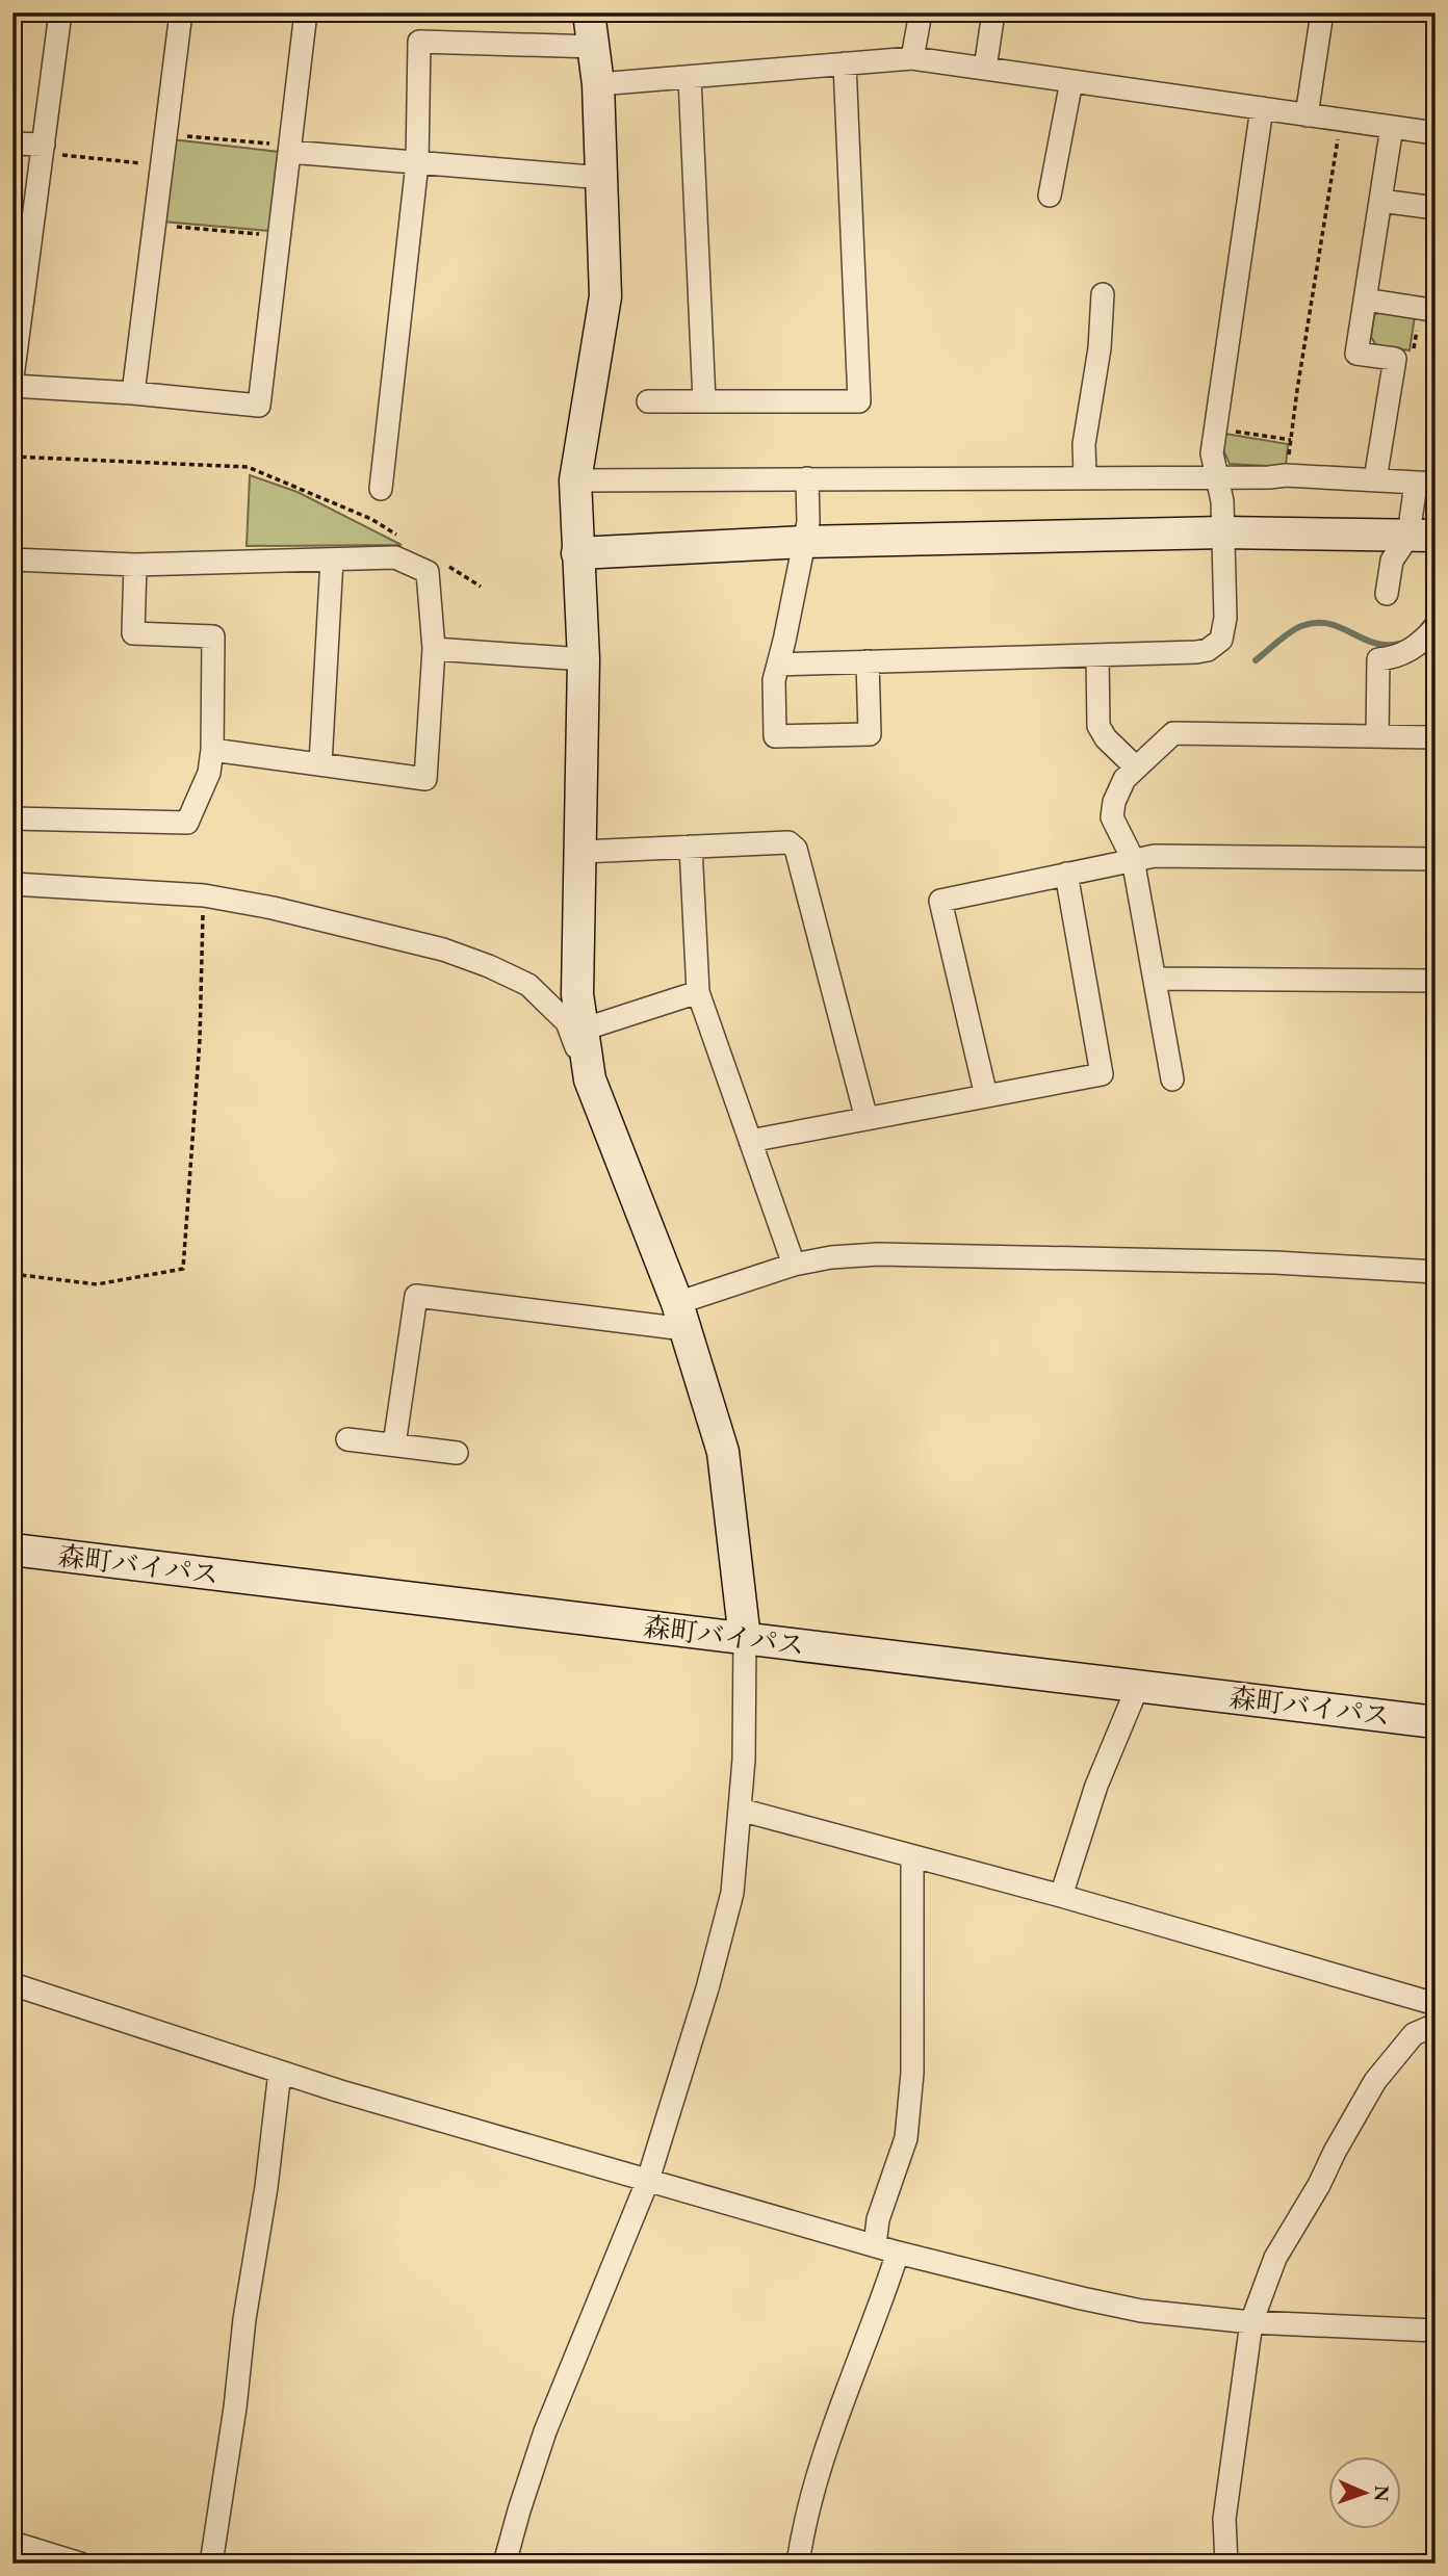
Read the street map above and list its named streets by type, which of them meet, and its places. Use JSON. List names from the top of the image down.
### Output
{
  "streets": {
    "street": ["森町バイパス"]
  },
  "north": "right"
}
